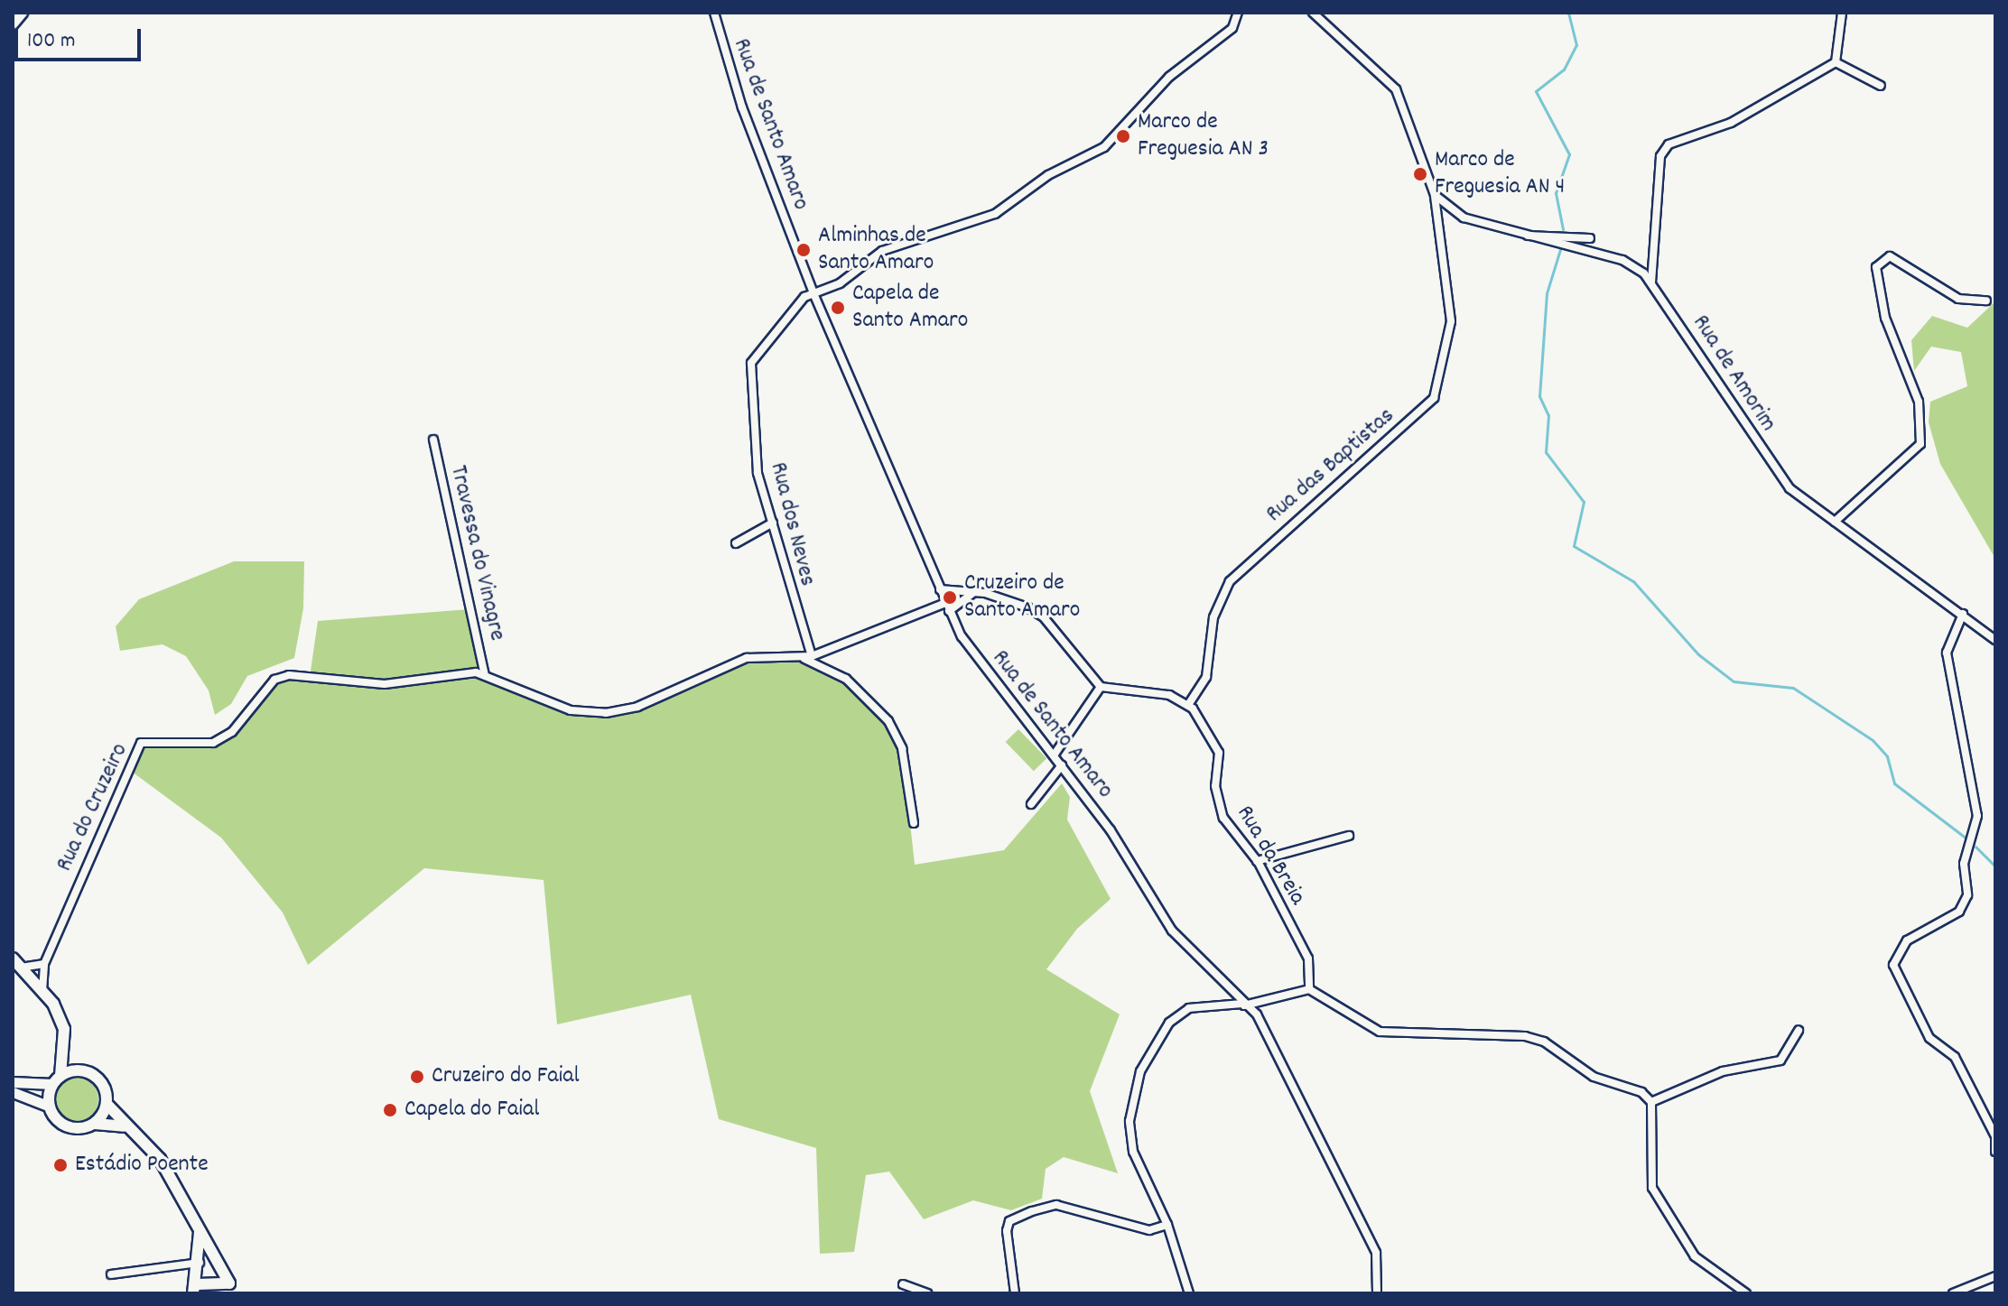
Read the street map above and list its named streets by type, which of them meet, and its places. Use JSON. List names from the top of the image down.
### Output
{
  "streets": {
    "street": [
      "Rua de Santo Amaro",
      "Rua de Amorim",
      "Rua das Baptistas",
      "Rua dos Neves",
      "Travessa do Vinagre",
      "Rua do Cruzeiro",
      "Rua da Breia"
    ]
  },
  "crossings": [
    ["Rua de Santo Amaro", "Rua dos Neves"],
    ["Rua de Santo Amaro", "Rua do Cruzeiro"],
    ["Rua de Amorim", "Rua das Baptistas"],
    ["Rua das Baptistas", "Rua da Breia"],
    ["Rua dos Neves", "Rua do Cruzeiro"],
    ["Travessa do Vinagre", "Rua do Cruzeiro"]
  ],
  "places": [
    "Marco de Freguesia AN 3",
    "Marco de Freguesia AN 4",
    "Alminhas de Santo Amaro",
    "Capela de Santo Amaro",
    "Cruzeiro de Santo Amaro",
    "Cruzeiro do Faial",
    "Capela do Faial",
    "Estádio Poente"
  ],
  "scale_bar": "100 m"
}
